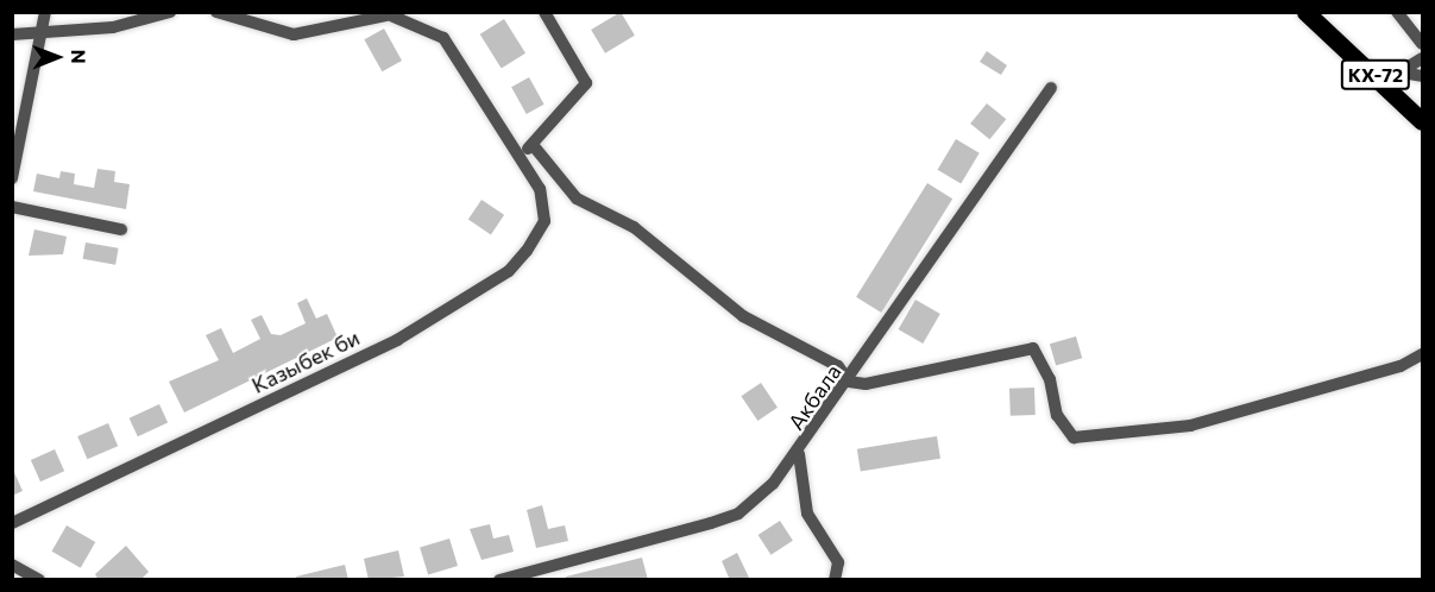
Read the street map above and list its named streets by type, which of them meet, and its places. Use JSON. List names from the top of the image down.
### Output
{
  "streets": {
    "main road": ["КХ-72"],
    "street": ["Казыбек би", "Акбала"]
  },
  "north": "right"
}
